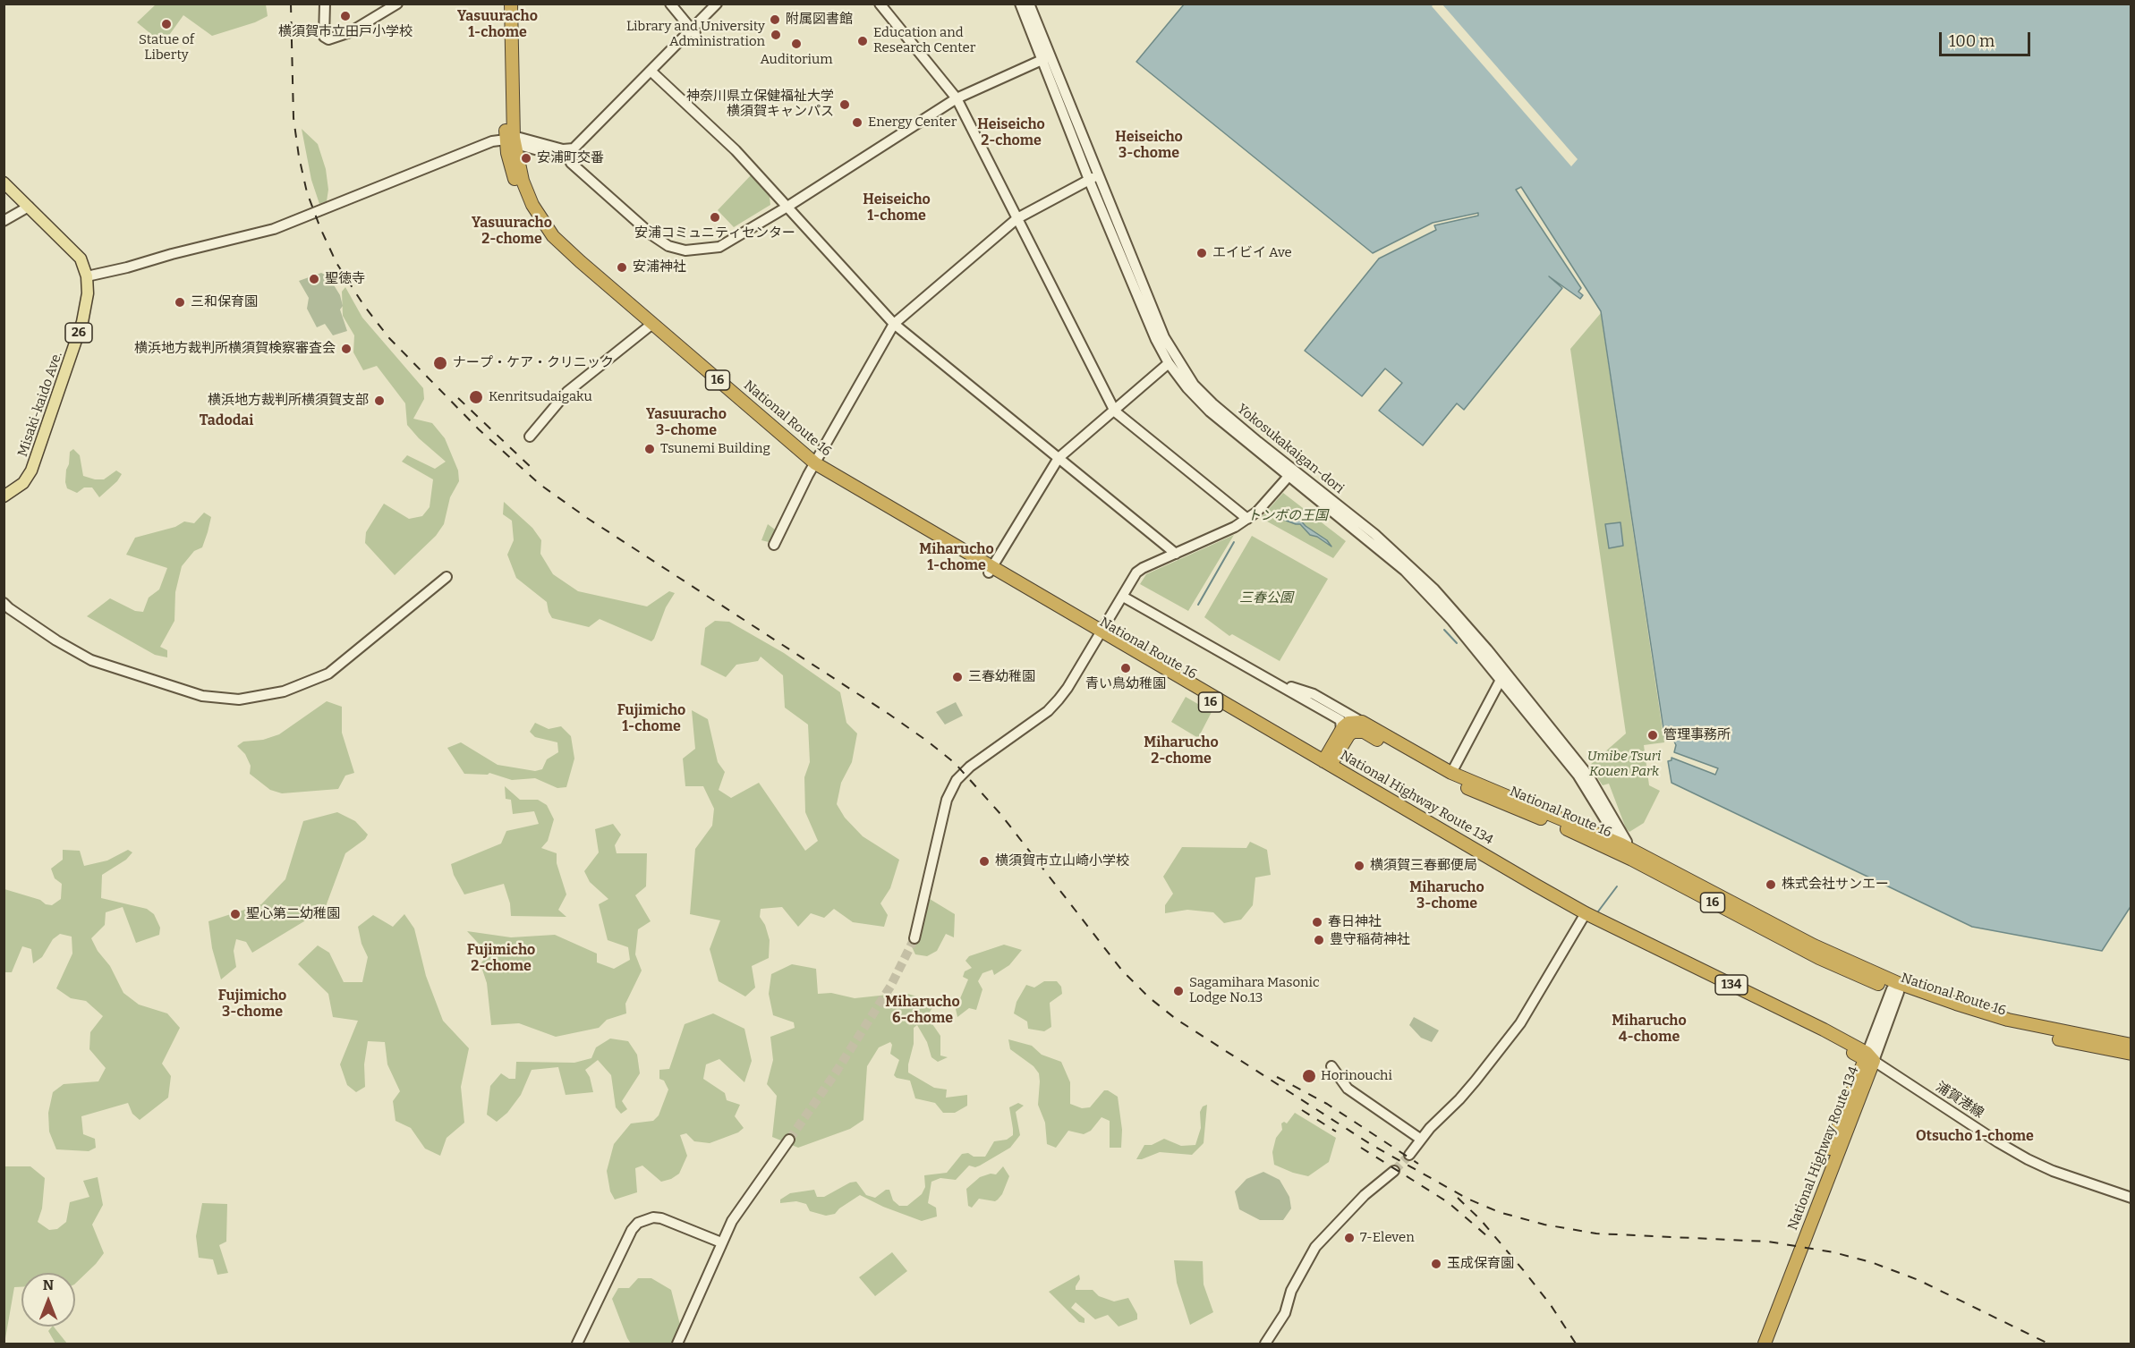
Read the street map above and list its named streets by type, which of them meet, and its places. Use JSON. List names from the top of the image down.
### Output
{
  "streets": {
    "highway": [
      "16",
      "National Route 16",
      "National Highway Route 134",
      "134"
    ],
    "main road": ["26", "Misaki-kaido Ave."],
    "street": ["Yokosukakaigan-dori", "浦賀港線"]
  },
  "crossings": [
    ["National Route 16", "Yokosukakaigan-dori"],
    ["National Route 16", "National Highway Route 134"],
    ["National Highway Route 134", "浦賀港線"]
  ],
  "districts": [
    "Yasuuracho 1-chome",
    "Heiseicho 2-chome",
    "Heiseicho 3-chome",
    "Heiseicho 1-chome",
    "Yasuuracho 2-chome",
    "Yasuuracho 3-chome",
    "Tadodai",
    "Miharucho 1-chome",
    "Fujimicho 1-chome",
    "Miharucho 2-chome",
    "Miharucho 3-chome",
    "Fujimicho 2-chome",
    "Fujimicho 3-chome",
    "Miharucho 6-chome",
    "Miharucho 4-chome",
    "Otsucho 1-chome"
  ],
  "parks": ["トンボの王国", "三春公園", "Umibe Tsuri Kouen Park"],
  "places": [
    "横須賀市立田戸小学校",
    "附属図書館",
    "Statue of Liberty",
    "Library and University Administration",
    "Education and Research Center",
    "Auditorium",
    "神奈川県立保健福祉大学 横須賀キャンパス",
    "Energy Center",
    "安浦町交番",
    "安浦コミュニティセンター",
    "エイビイ Ave",
    "安浦神社",
    "聖徳寺",
    "三和保育園",
    "横浜地方裁判所横須賀検察審査会",
    "ナープ・ケア・クリニック",
    "Kenritsudaigaku",
    "横浜地方裁判所横須賀支部",
    "Tsunemi Building",
    "青い鳥幼稚園",
    "三春幼稚園",
    "管理事務所",
    "横須賀市立山崎小学校",
    "横須賀三春郵便局",
    "株式会社サンエー",
    "聖心第二幼稚園",
    "春日神社",
    "豊守稲荷神社",
    "Sagamihara Masonic Lodge No.13",
    "Horinouchi",
    "7-Eleven",
    "玉成保育園"
  ],
  "scale_bar": "100 m",
  "north": "top"
}
